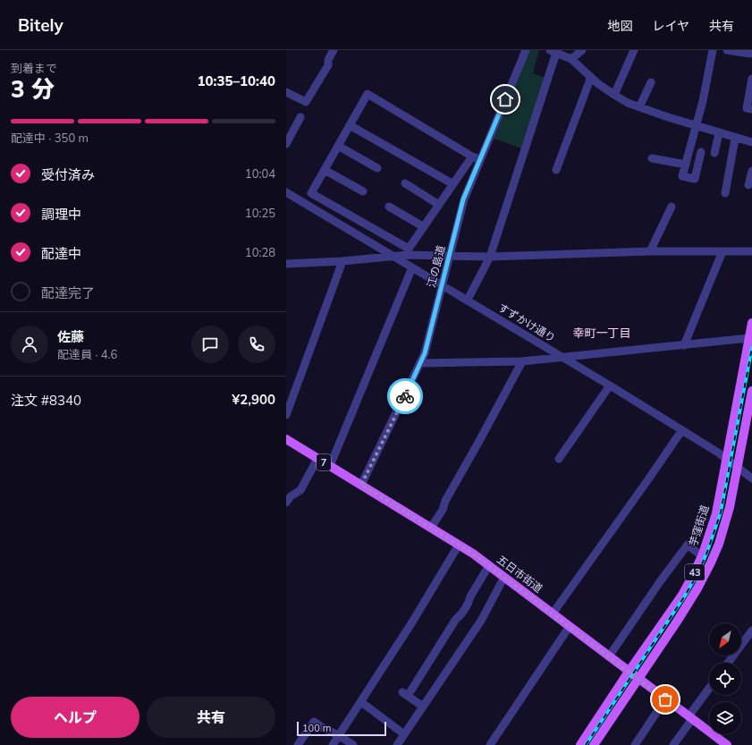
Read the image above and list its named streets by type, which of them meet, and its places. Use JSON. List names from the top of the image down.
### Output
{
  "streets": {
    "main road": [
      "7",
      "芋窪街道",
      "43",
      "五日市街道"
    ],
    "street": ["江の島道", "すずかけ通り"]
  },
  "crossings": [
    ["江の島道", "すずかけ通り"],
    ["江の島道", "五日市街道"],
    ["すずかけ通り", "芋窪街道"],
    ["すずかけ通り", "43"],
    ["芋窪街道", "五日市街道"],
    ["43", "五日市街道"]
  ],
  "districts": ["幸町一丁目"],
  "scale_bar": "100 m",
  "north": "bottom left",
  "page": {
    "header": "Bitely",
    "nav": ["地図", "レイヤ", "共有"],
    "heading": ["3 分", "到着まで", "10:35–10:40"],
    "panel": [
      "佐藤",
      "配達員 · 4.6",
      "注文 #8340",
      "¥2,900"
    ],
    "bar": "配達中 · 350 m",
    "list": [
      ["受付済み", "10:04"],
      ["調理中", "10:25"],
      ["配達中", "10:28"],
      "配達完了"
    ],
    "buttons": ["ヘルプ", "共有"],
    "scale": "100 m"
  }
}
